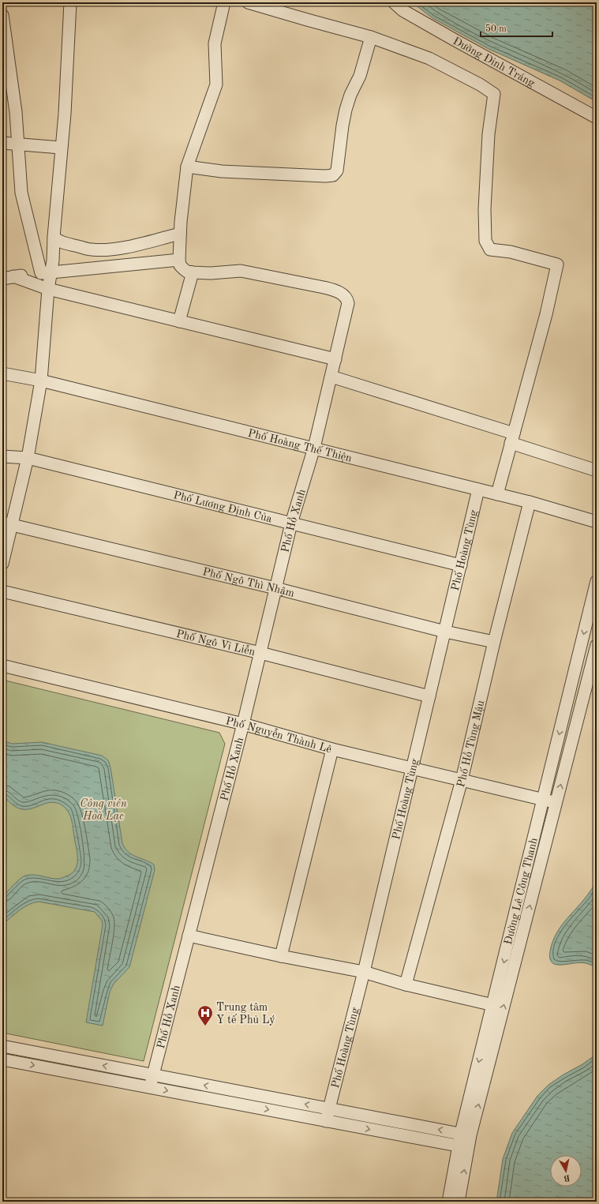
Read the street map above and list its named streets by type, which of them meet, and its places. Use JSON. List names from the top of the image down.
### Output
{
  "streets": {
    "street": [
      "Đường Đinh Tráng",
      "Phố Hoàng Thế Thiện",
      "Phố Lương Định Của",
      "Phố Hồ Xanh",
      "Phố Hoàng Tùng",
      "Phố Ngô Thì Nhậm",
      "Phố Ngô Vi Liễn",
      "Phố Nguyễn Thành Lê",
      "Phố Hồ Tùng Mậu",
      "Đường Lê Công Thanh"
    ]
  },
  "crossings": [
    ["Phố Hoàng Thế Thiện", "Phố Hồ Xanh"],
    ["Phố Hoàng Thế Thiện", "Phố Hoàng Tùng"],
    ["Phố Hoàng Thế Thiện", "Phố Hồ Tùng Mậu"],
    ["Phố Lương Định Của", "Phố Hồ Xanh"],
    ["Phố Lương Định Của", "Phố Hoàng Tùng"],
    ["Phố Hồ Xanh", "Phố Ngô Thì Nhậm"],
    ["Phố Hồ Xanh", "Phố Ngô Vi Liễn"],
    ["Phố Hồ Xanh", "Phố Nguyễn Thành Lê"],
    ["Phố Hoàng Tùng", "Phố Ngô Thì Nhậm"],
    ["Phố Hoàng Tùng", "Phố Ngô Vi Liễn"],
    ["Phố Hoàng Tùng", "Phố Nguyễn Thành Lê"],
    ["Phố Ngô Thì Nhậm", "Phố Hồ Tùng Mậu"],
    ["Phố Nguyễn Thành Lê", "Phố Hồ Tùng Mậu"],
    ["Phố Nguyễn Thành Lê", "Đường Lê Công Thanh"]
  ],
  "parks": ["Công viên Hoà Lạc"],
  "places": {
    "hospital": ["Trung tâm Y tế Phủ Lý"]
  },
  "scale_bar": "50 m",
  "north": "bottom"
}
